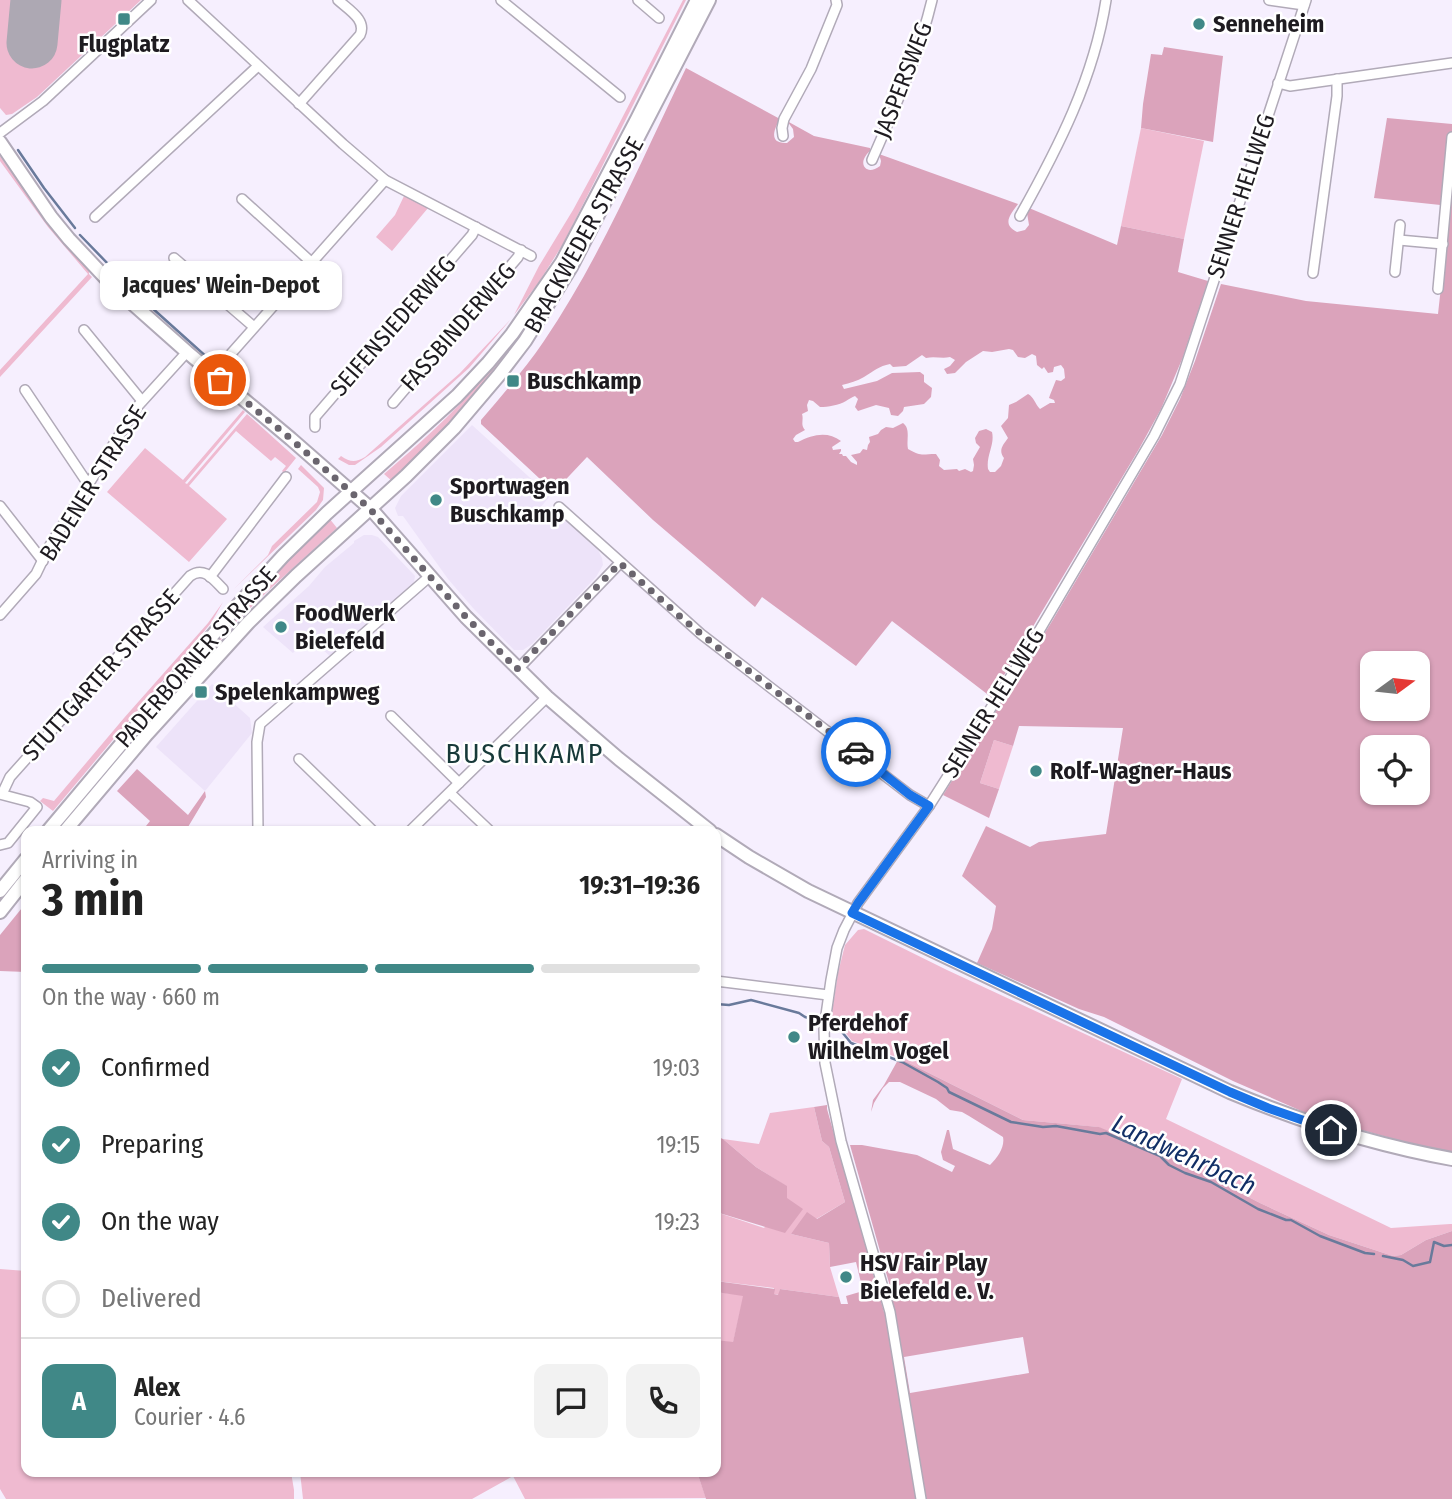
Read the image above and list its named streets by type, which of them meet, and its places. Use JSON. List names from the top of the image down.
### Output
{
  "streets": {
    "main road": ["BRACKWEDER STRASSE", "PADERBORNER STRASSE"],
    "street": [
      "JASPERSWEG",
      "SENNER HELLWEG",
      "SEIFENSIEDERWEG",
      "FASSBINDERWEG",
      "BADENER STRASSE",
      "STUTTGARTER STRASSE"
    ]
  },
  "crossings": [
    ["BRACKWEDER STRASSE", "PADERBORNER STRASSE"],
    ["SEIFENSIEDERWEG", "FASSBINDERWEG"]
  ],
  "districts": ["BUSCHKAMP"],
  "water": ["Landwehrbach"],
  "places": {
    "transit": ["Flugplatz", "Buschkamp", "Spelenkampweg"],
    "other": [
      "Senneheim",
      "Jacques' Wein-Depot",
      "Sportwagen Buschkamp",
      "FoodWerk Bielefeld",
      "Rolf-Wagner-Haus",
      "Pferdehof Wilhelm Vogel",
      "HSV Fair Play Bielefeld e. V."
    ]
  },
  "north": "right",
  "page": {
    "bubble": "Jacques' Wein-Depot",
    "heading": ["3 min", "Arriving in", "19:31–19:36"],
    "panel": ["Alex", "Courier · 4.6"],
    "bar": "On the way · 660 m",
    "list": [
      ["Confirmed", "19:03"],
      ["Preparing", "19:15"],
      ["On the way", "19:23"],
      "Delivered"
    ],
    "round": "A"
  }
}
